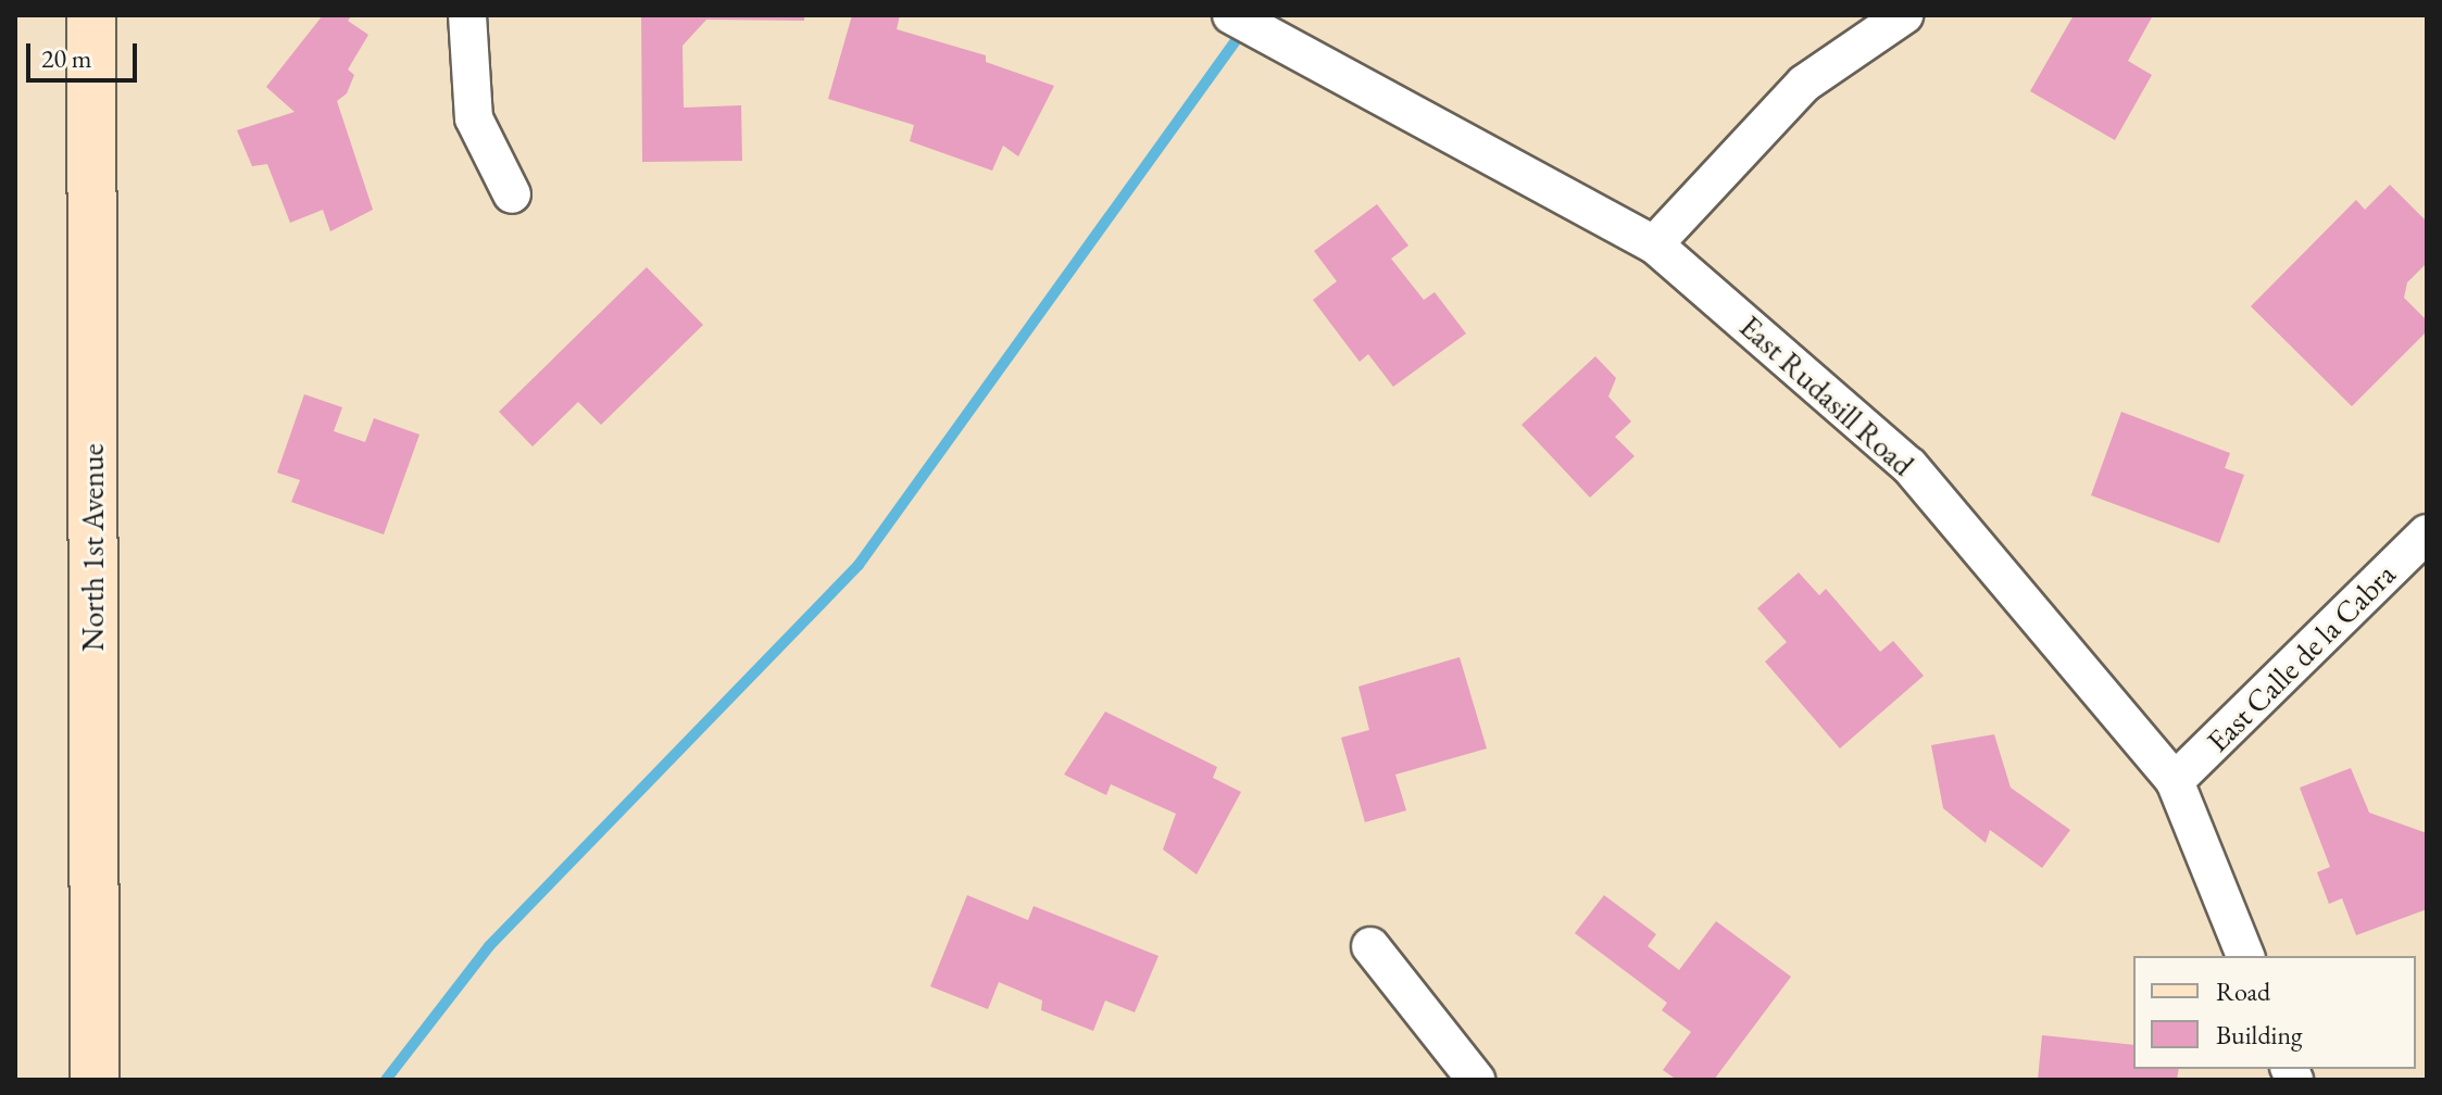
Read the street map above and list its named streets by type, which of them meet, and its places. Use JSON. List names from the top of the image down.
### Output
{
  "streets": {
    "main road": ["North 1st Avenue"],
    "street": ["East Rudasill Road", "East Calle de la Cabra"]
  },
  "crossings": [
    ["East Rudasill Road", "East Calle de la Cabra"]
  ],
  "legend": ["Road", "Building"],
  "scale_bar": "20 m"
}
